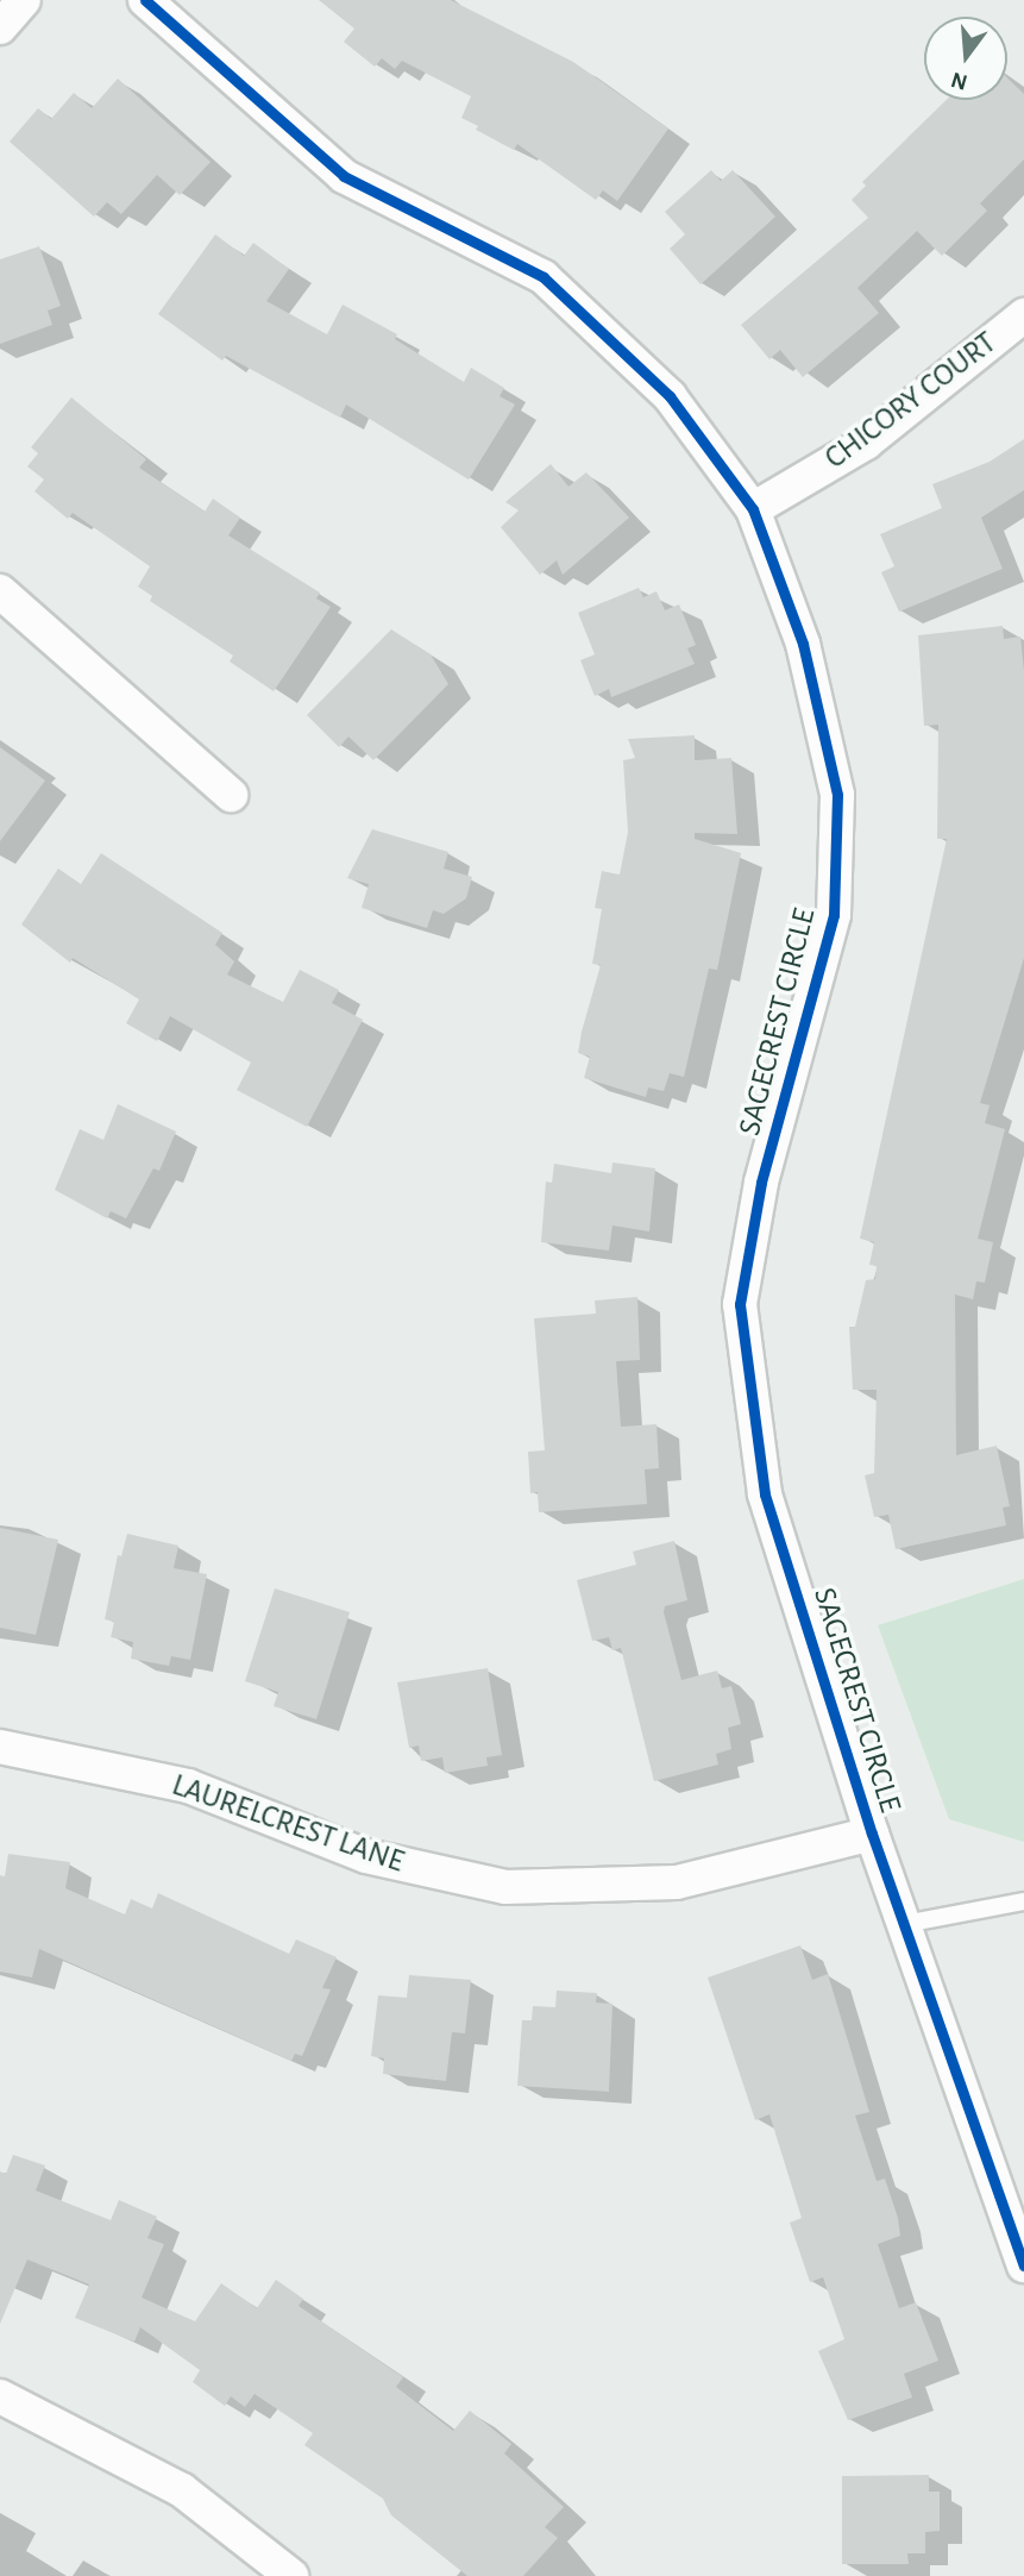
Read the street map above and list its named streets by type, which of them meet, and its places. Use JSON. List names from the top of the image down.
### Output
{
  "streets": {
    "street": ["CHICORY COURT", "SAGECREST CIRCLE", "LAURELCREST LANE"]
  },
  "crossings": [
    ["CHICORY COURT", "SAGECREST CIRCLE"],
    ["SAGECREST CIRCLE", "LAURELCREST LANE"]
  ],
  "north": "bottom"
}
